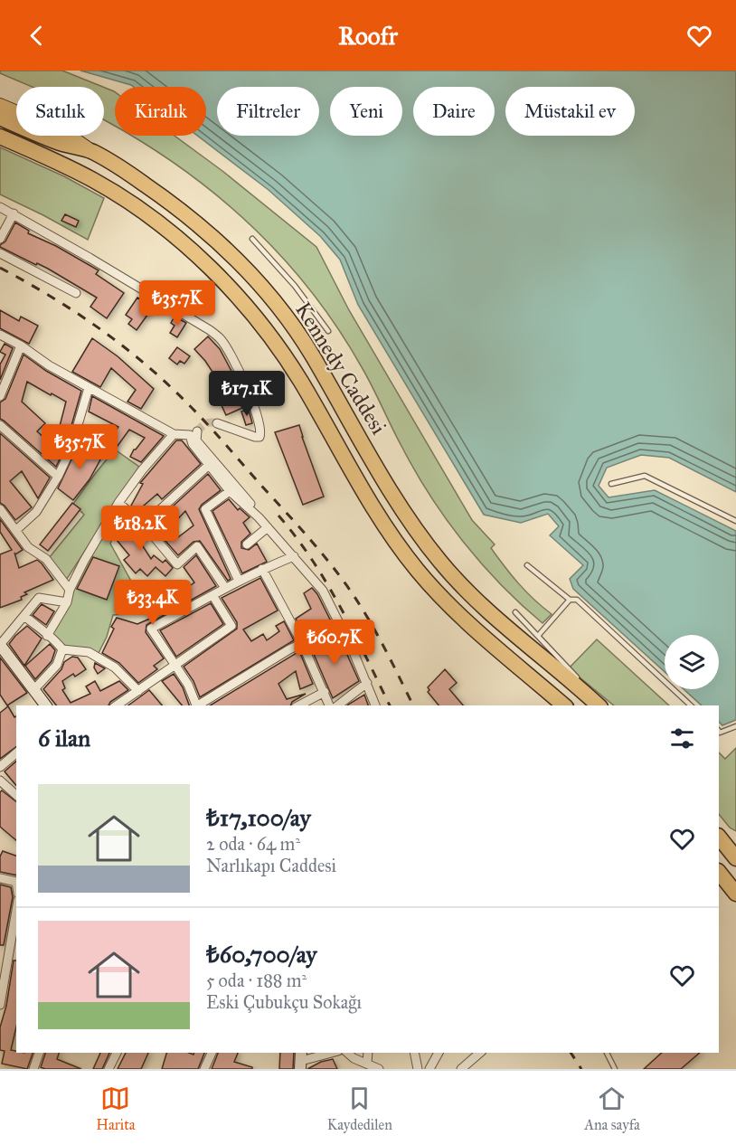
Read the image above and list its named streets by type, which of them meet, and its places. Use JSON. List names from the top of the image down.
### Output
{
  "streets": {
    "highway": ["Kennedy Caddesi"]
  },
  "page": {
    "header": "Roofr",
    "chip": [
      "Satılık",
      "Kiralık",
      "Filtreler",
      "Yeni",
      "Daire",
      "Müstakil ev"
    ],
    "price": [
      "₺35.7K",
      "₺17.1K",
      "₺35.7K",
      "₺18.2K",
      "₺33.4K",
      "₺60.7K"
    ],
    "heading": "6 ilan",
    "list": [
      {
        "name": "₺17,100/ay",
        "note": "2 oda · 64 m² · Narlıkapı Caddesi"
      },
      {
        "name": "₺60,700/ay",
        "note": "5 oda · 188 m² · Eski Çubukçu Sokağı"
      }
    ],
    "tabs": ["Harita", "Kaydedilen", "Ana sayfa"]
  }
}
